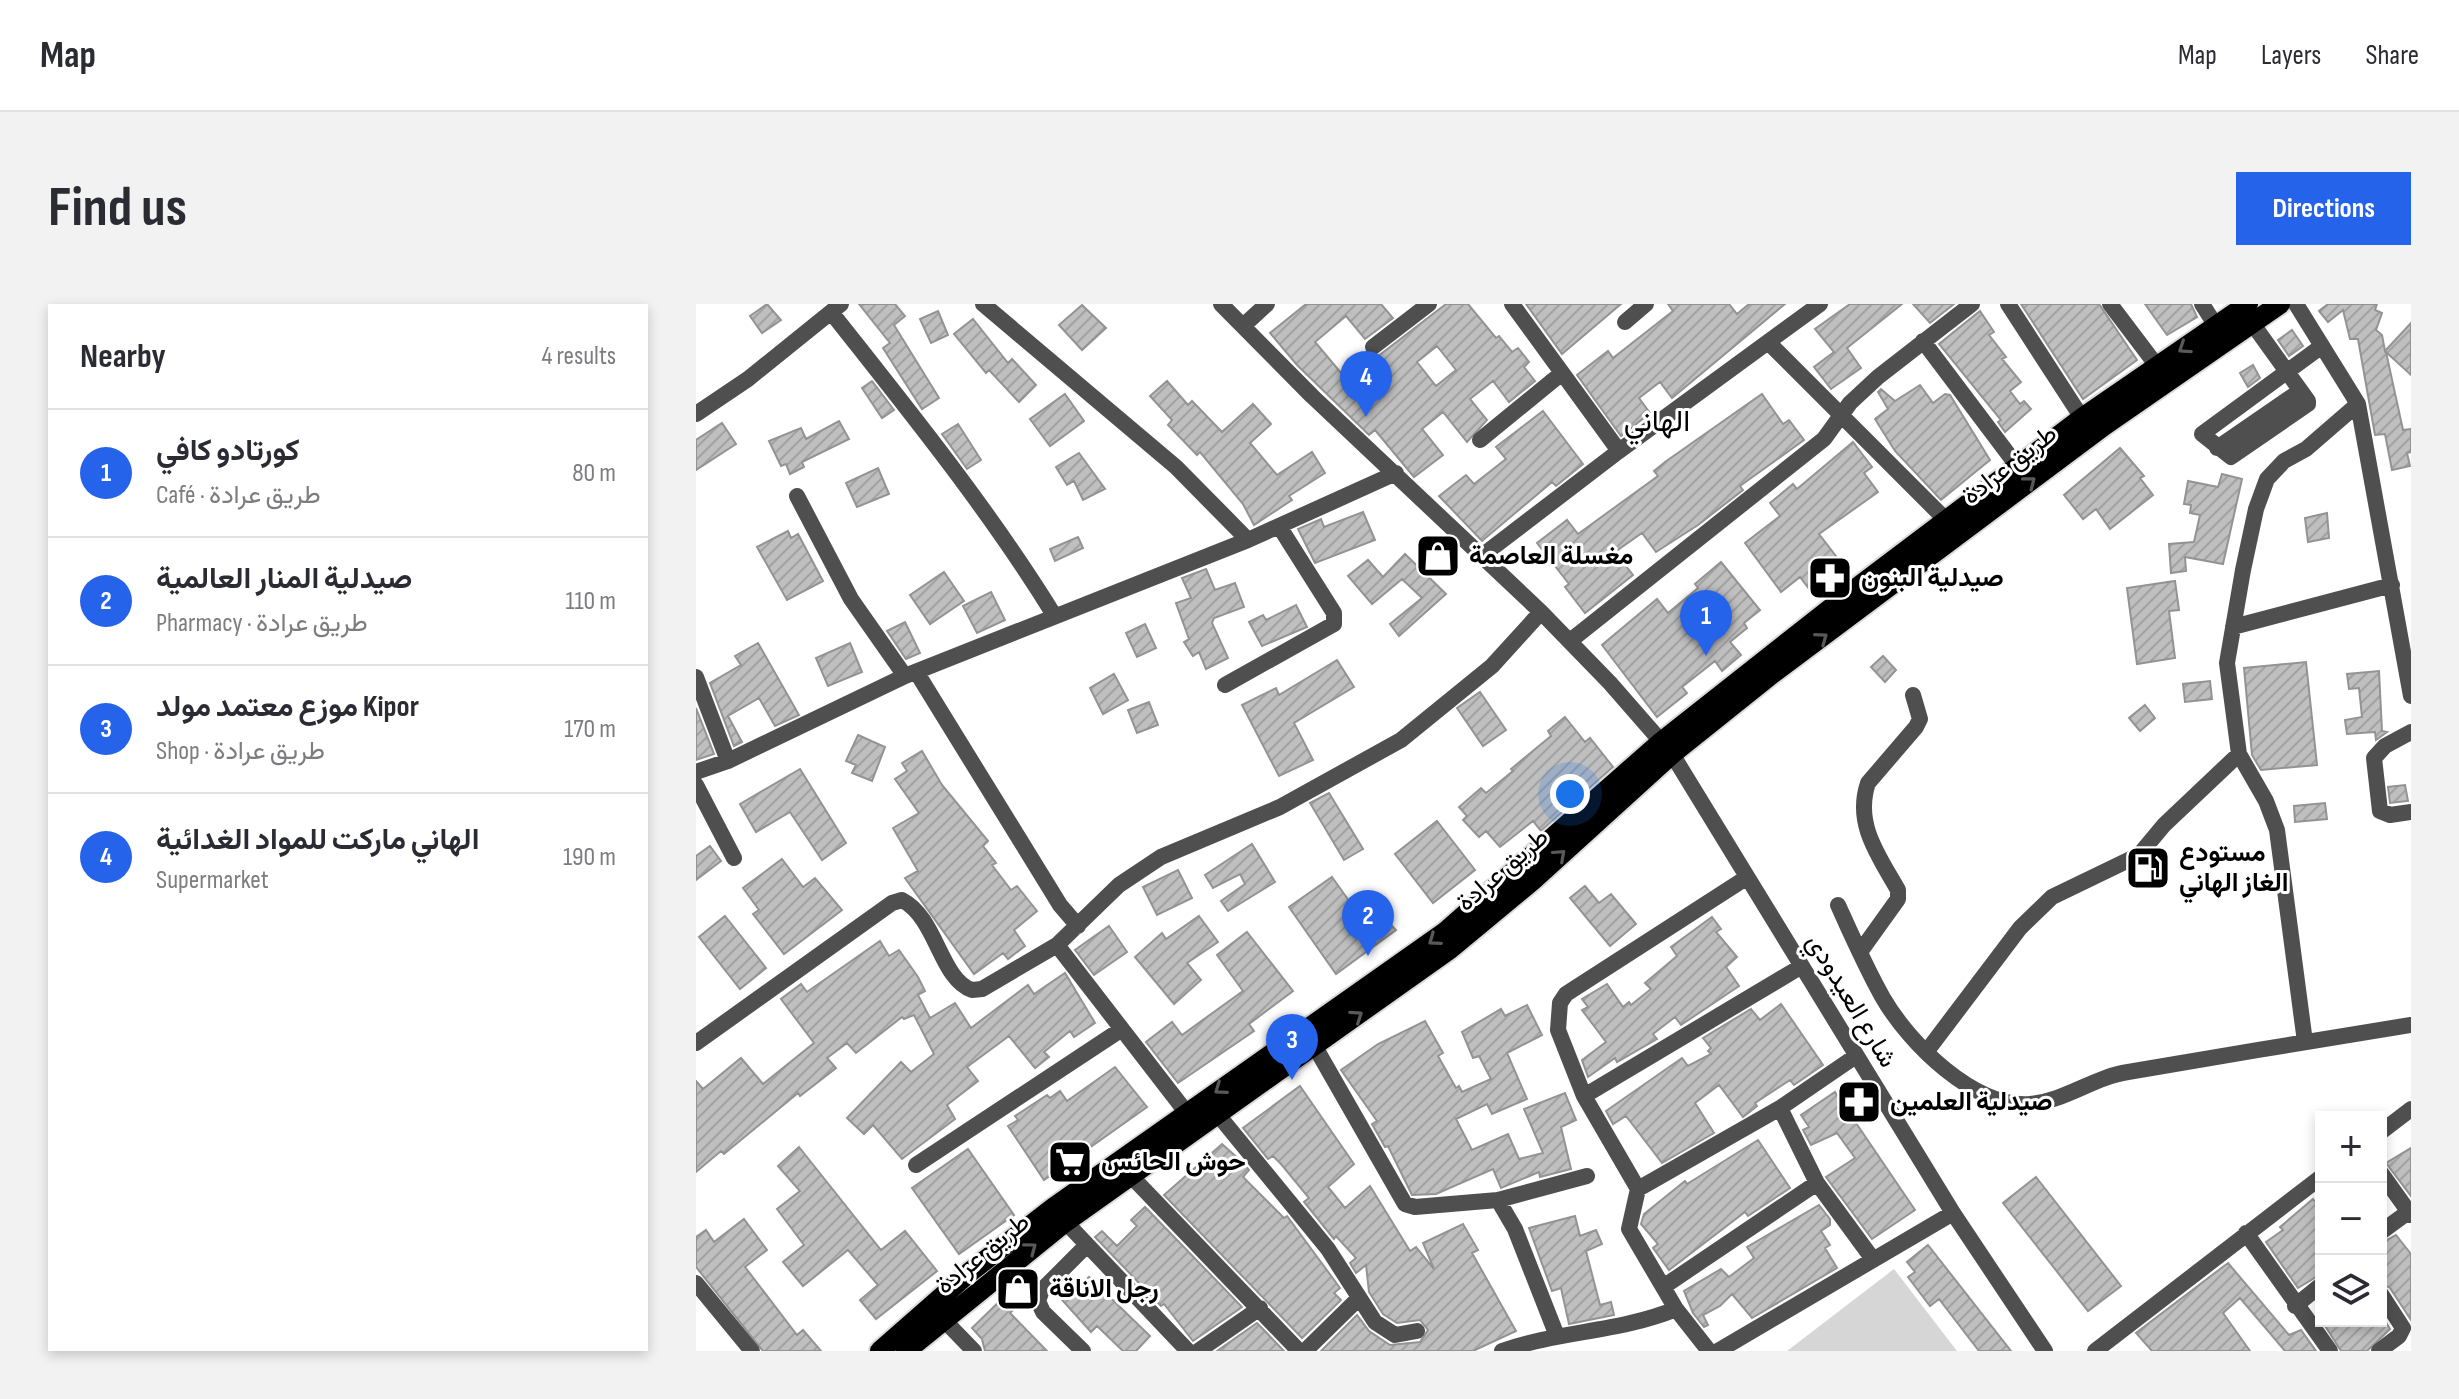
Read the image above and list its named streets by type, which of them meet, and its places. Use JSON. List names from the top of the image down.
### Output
{
  "streets": {
    "main road": ["طريق عرادة"],
    "street": ["شارع العيدودي"]
  },
  "crossings": [
    ["طريق عرادة", "شارع العيدودي"]
  ],
  "districts": ["الهاني"],
  "places": {
    "shop": ["مغسلة العاصمة", "رجل الاناقة"],
    "pharmacy": ["صيدلية البنون", "صيدلية العلمين"],
    "fuel station": ["مستودع الغاز الهاني"],
    "supermarket": ["حوش الحائس"]
  },
  "page": {
    "header": "Map",
    "nav": ["Map", "Layers", "Share"],
    "buttons": "Directions",
    "title": "Find us",
    "heading": ["Nearby", "4 results"],
    "pins": [
      "4",
      "1",
      "2",
      "3"
    ],
    "list": [
      {
        "mark": "1",
        "name": "كورتادو كافي",
        "note": "Café · طريق عرادة",
        "value": "80 m"
      },
      {
        "mark": "2",
        "name": "صيدلية المنار العالمية",
        "note": "Pharmacy · طريق عرادة",
        "value": "110 m"
      },
      {
        "mark": "3",
        "name": "موزع معتمد مولد Kipor",
        "note": "Shop · طريق عرادة",
        "value": "170 m"
      },
      {
        "mark": "4",
        "name": "الهاني ماركت للمواد الغدائية",
        "note": "Supermarket",
        "value": "190 m"
      }
    ],
    "map_buttons": ["+", "−"]
  }
}
